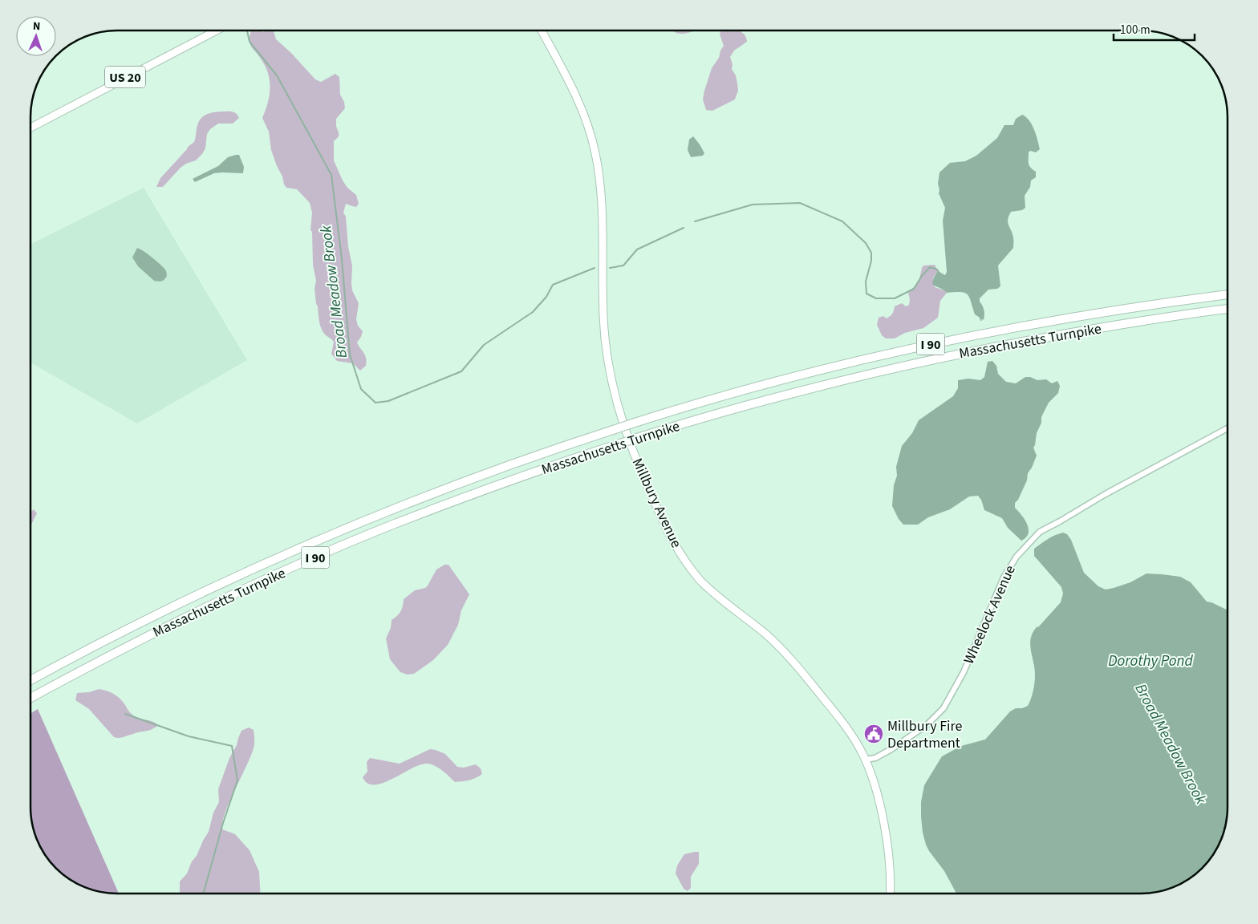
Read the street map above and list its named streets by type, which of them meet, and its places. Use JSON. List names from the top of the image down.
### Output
{
  "streets": {
    "highway": ["Massachusetts Turnpike", "I 90"],
    "main road": ["US 20", "Millbury Avenue"],
    "street": ["Wheelock Avenue"]
  },
  "crossings": [
    ["Millbury Avenue", "Wheelock Avenue"]
  ],
  "water": ["Broad Meadow Brook", "Dorothy Pond"],
  "places": {
    "public building": ["Millbury Fire Department"]
  },
  "scale_bar": "100 m",
  "north": "top"
}
